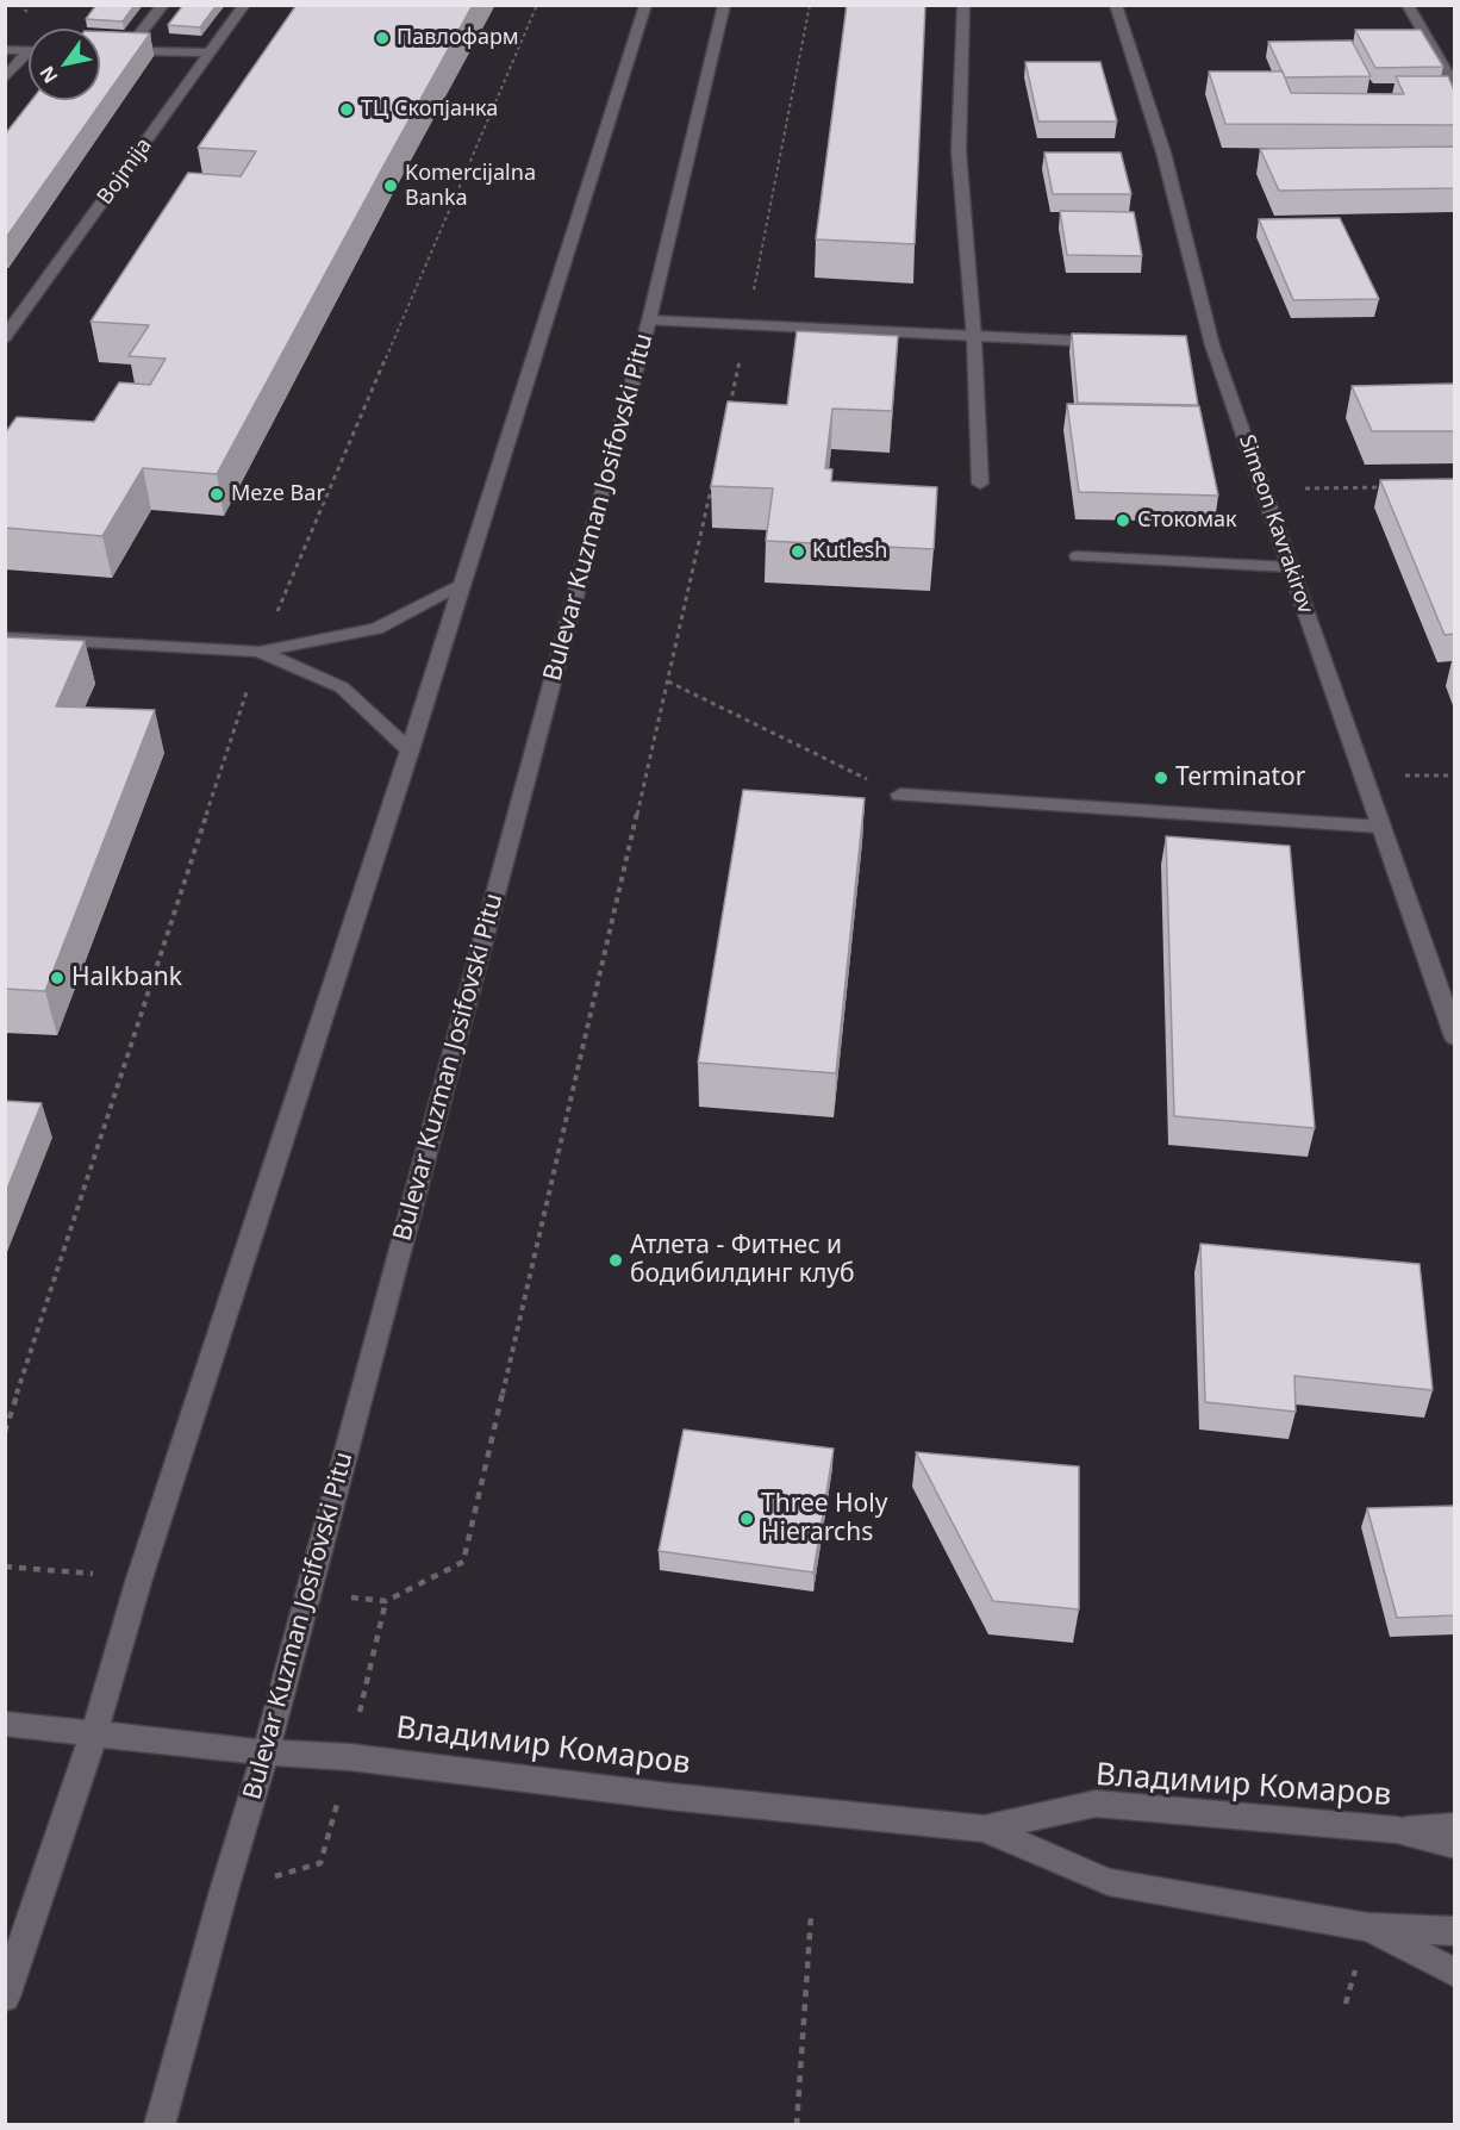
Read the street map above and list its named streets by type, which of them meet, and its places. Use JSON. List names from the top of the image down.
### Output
{
  "streets": {
    "street": [
      "Bojmija",
      "Bulevar Kuzman Josifovski Pitu",
      "Simeon Kavrakirov",
      "Владимир Комаров"
    ]
  },
  "crossings": [
    ["Bulevar Kuzman Josifovski Pitu", "Владимир Комаров"]
  ],
  "places": [
    "Павлофарм",
    "ТЦ Скопјанка",
    "Komercijalna Banka",
    "Meze Bar",
    "Стокомак",
    "Kutlesh",
    "Terminator",
    "Halkbank",
    "Атлета - Фитнес и бодибилдинг клуб",
    "Three Holy Hierarchs"
  ],
  "north": "bottom left"
}
